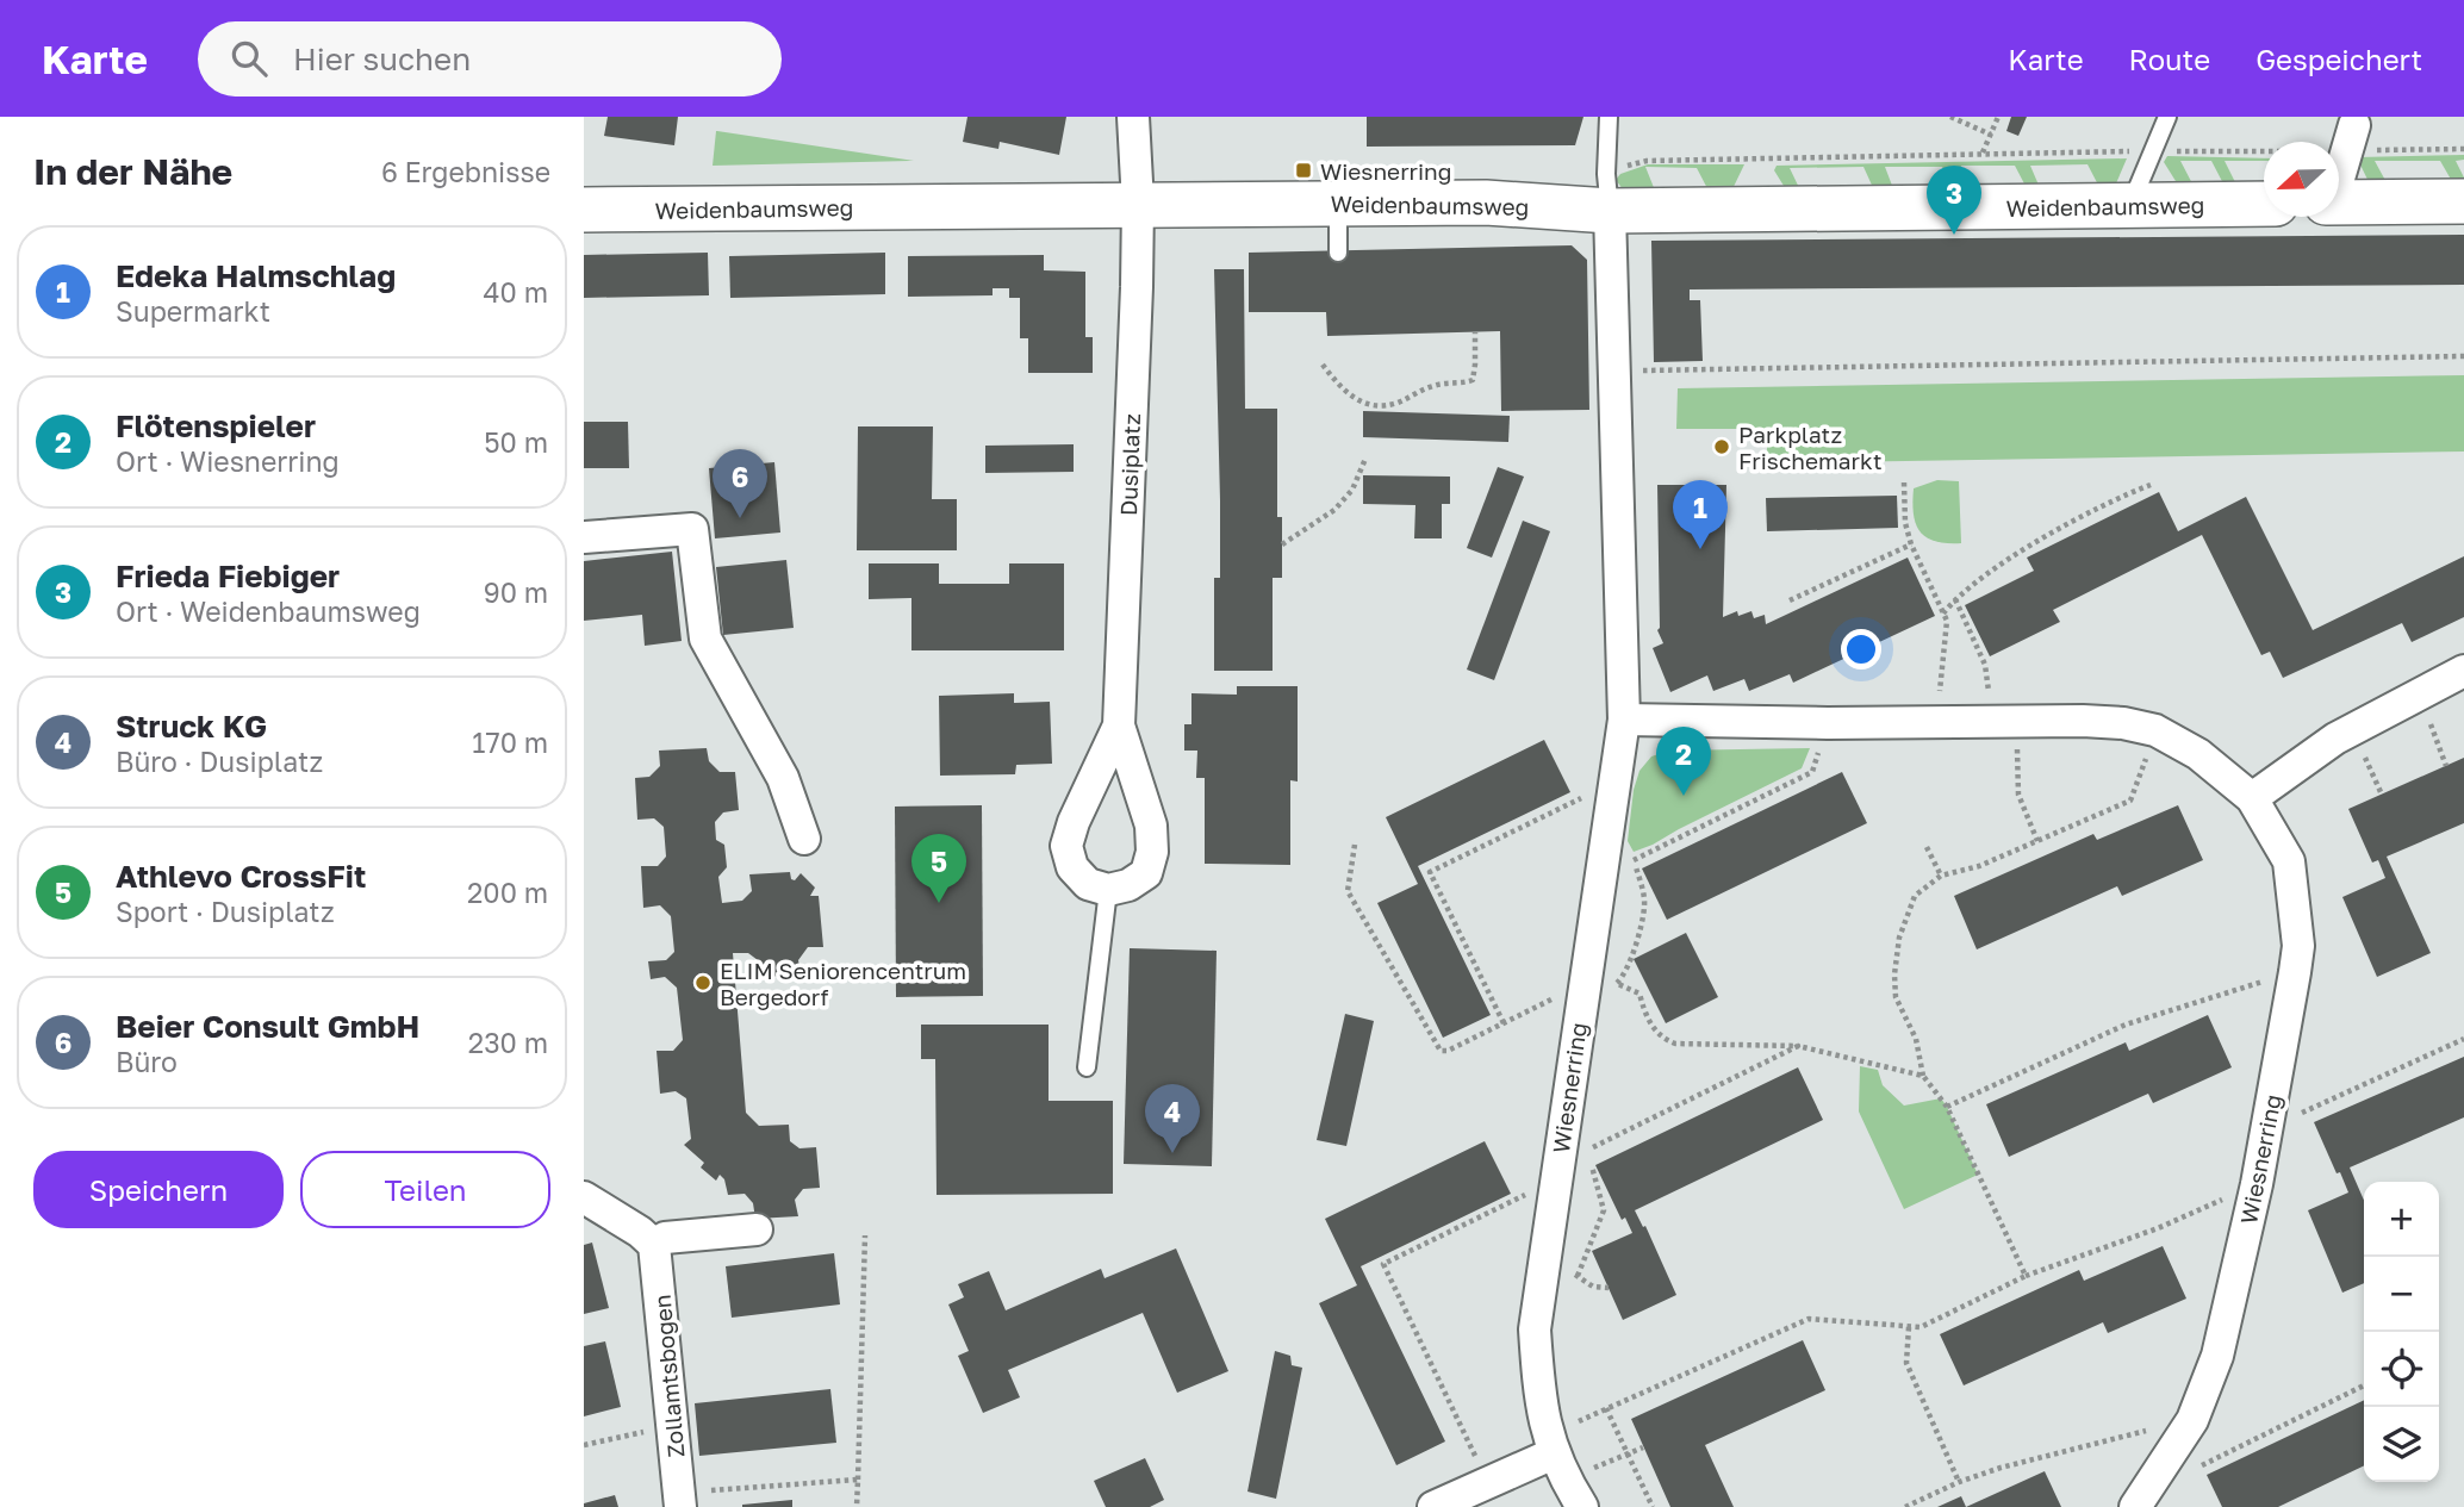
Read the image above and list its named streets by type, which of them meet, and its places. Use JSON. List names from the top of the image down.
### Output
{
  "streets": {
    "street": [
      "Weidenbaumsweg",
      "Dusiplatz",
      "Wiesnerring",
      "Zollamtsbogen"
    ]
  },
  "crossings": [
    ["Weidenbaumsweg", "Dusiplatz"],
    ["Weidenbaumsweg", "Wiesnerring"]
  ],
  "places": {
    "transit": ["Wiesnerring"],
    "other": ["Parkplatz Frischemarkt", "ELIM Seniorencentrum Bergedorf"]
  },
  "north": "left",
  "page": {
    "header": "Karte",
    "search": "Hier suchen",
    "nav": ["Karte", "Route", "Gespeichert"],
    "heading": ["In der Nähe", "6 Ergebnisse"],
    "pins": [
      "3",
      "6",
      "1",
      "2",
      "5",
      "4"
    ],
    "list": [
      {
        "mark": "1",
        "name": "Edeka Halmschlag",
        "note": "Supermarkt",
        "value": "40 m"
      },
      {
        "mark": "2",
        "name": "Flötenspieler",
        "note": "Ort · Wiesnerring",
        "value": "50 m"
      },
      {
        "mark": "3",
        "name": "Frieda Fiebiger",
        "note": "Ort · Weidenbaumsweg",
        "value": "90 m"
      },
      {
        "mark": "4",
        "name": "Struck KG",
        "note": "Büro · Dusiplatz",
        "value": "170 m"
      },
      {
        "mark": "5",
        "name": "Athlevo CrossFit",
        "note": "Sport · Dusiplatz",
        "value": "200 m"
      },
      {
        "mark": "6",
        "name": "Beier Consult GmbH",
        "note": "Büro",
        "value": "230 m"
      }
    ],
    "buttons": ["Speichern", "Teilen"],
    "map_buttons": ["+", "−"]
  }
}
